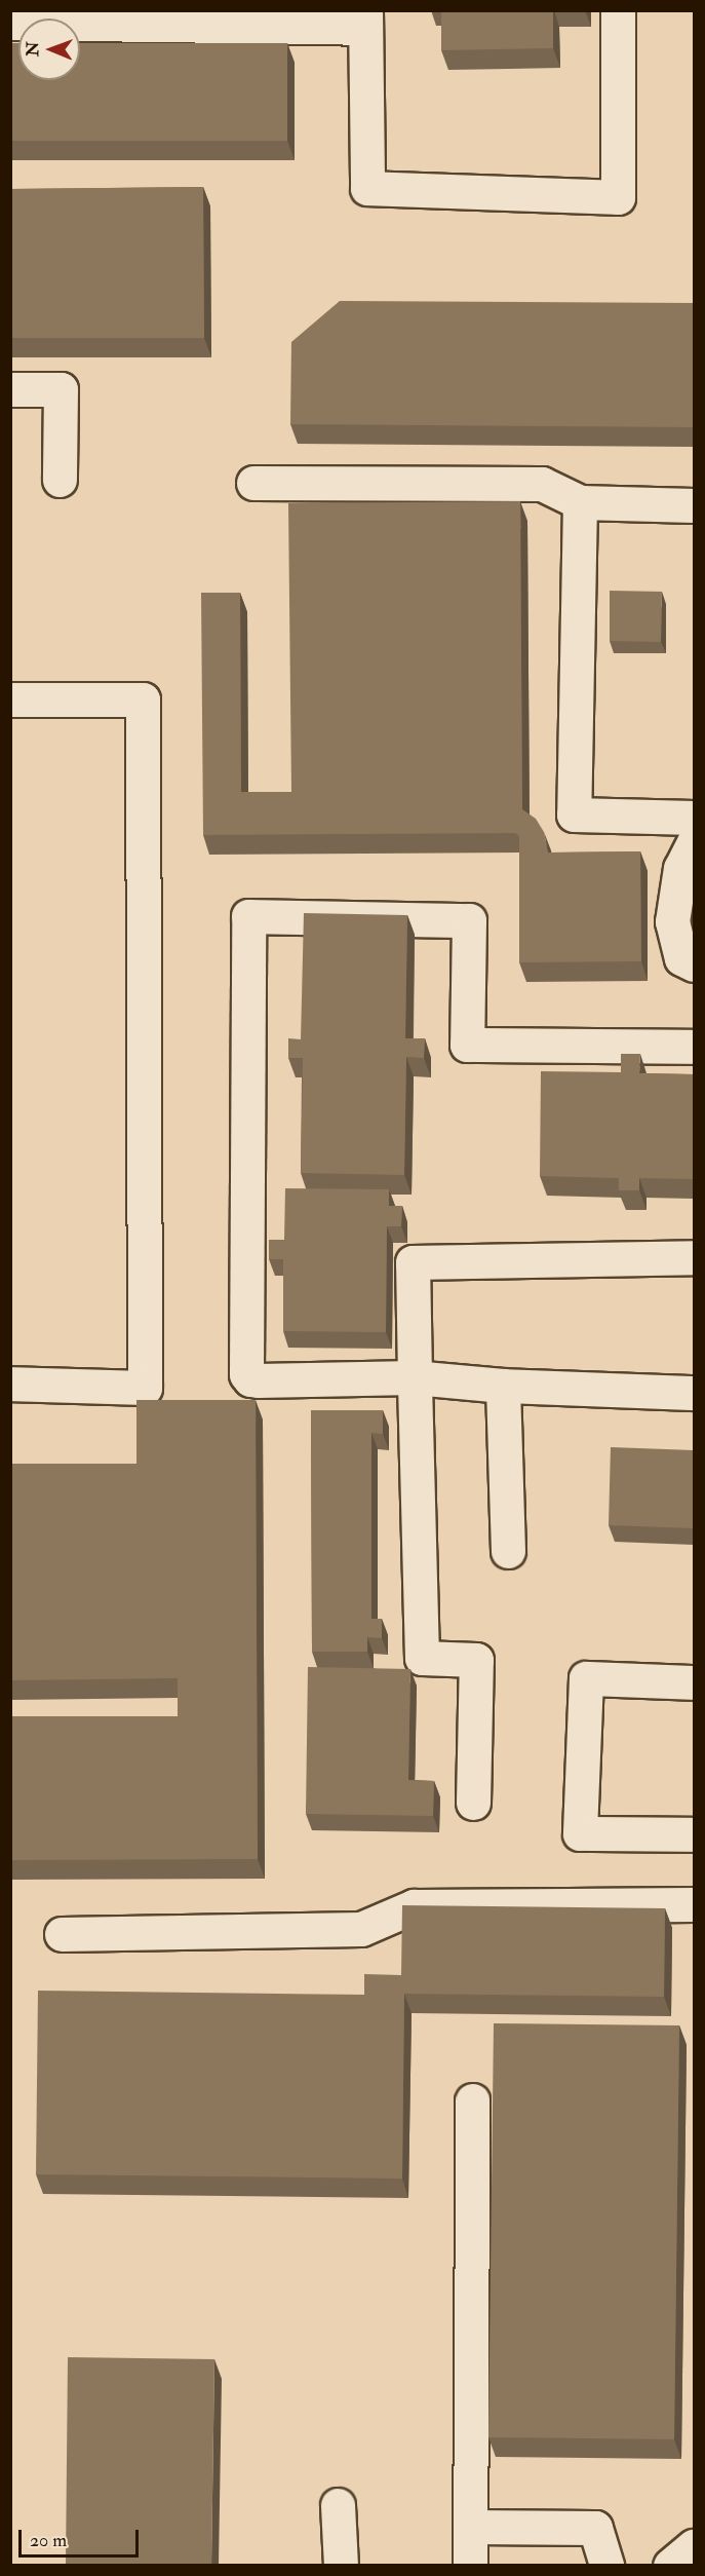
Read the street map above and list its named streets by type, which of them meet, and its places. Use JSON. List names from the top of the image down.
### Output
{
  "scale_bar": "20 m",
  "north": "left"
}
